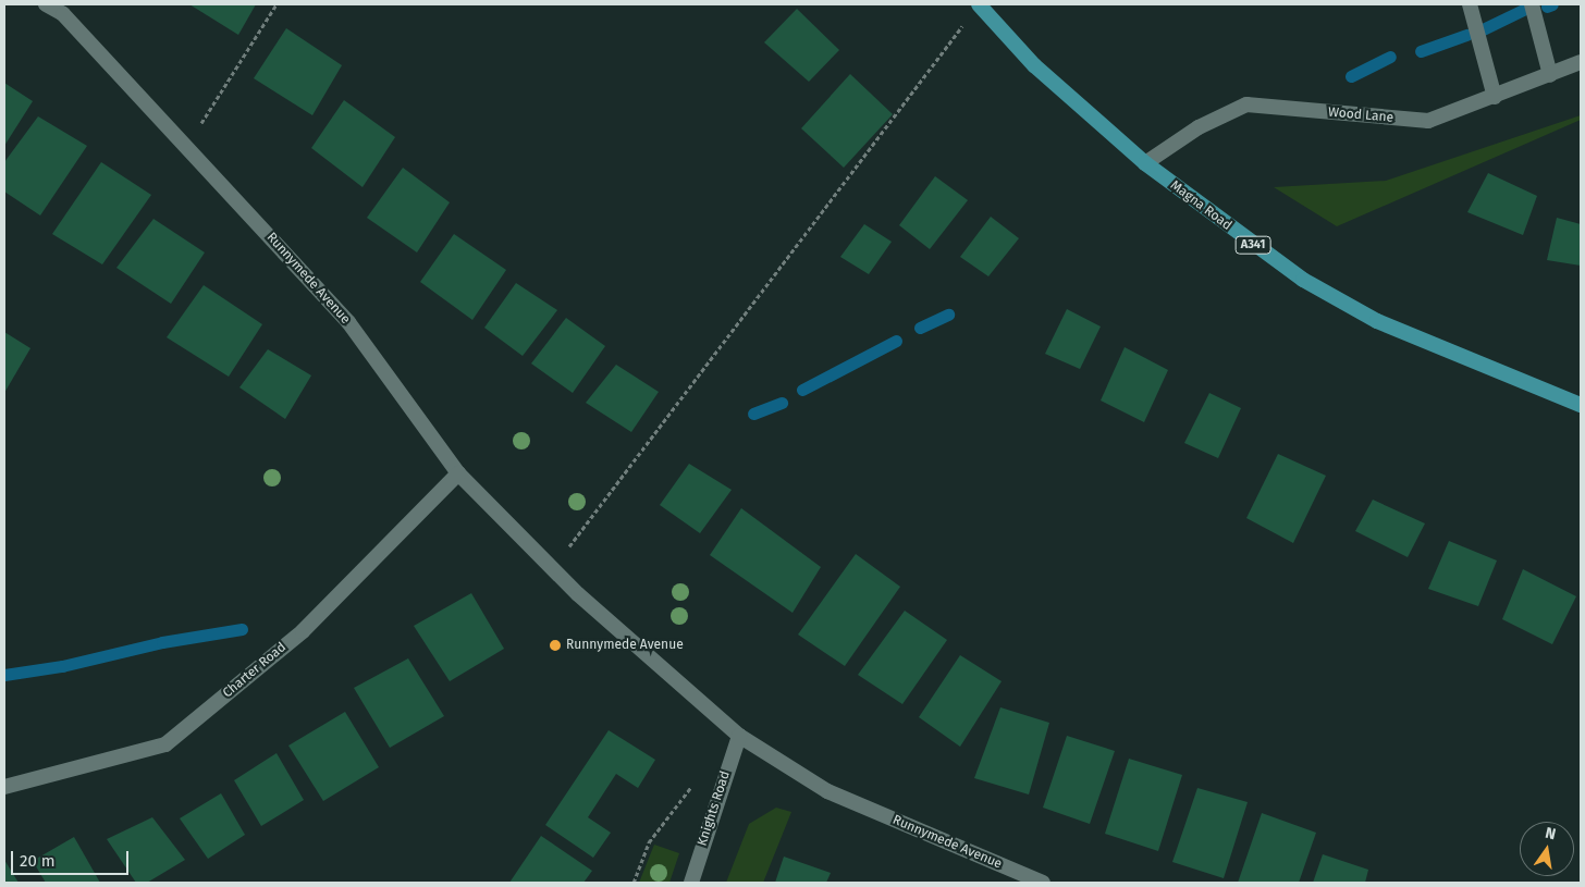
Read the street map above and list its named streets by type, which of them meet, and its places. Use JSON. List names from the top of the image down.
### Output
{
  "streets": {
    "main road": ["Magna Road", "A341"],
    "street": [
      "Wood Lane",
      "Runnymede Avenue",
      "Charter Road",
      "Knights Road"
    ]
  },
  "crossings": [
    ["Wood Lane", "Magna Road"],
    ["Runnymede Avenue", "Charter Road"],
    ["Runnymede Avenue", "Knights Road"]
  ],
  "places": ["Runnymede Avenue"],
  "scale_bar": "20 m",
  "north": "top"
}
